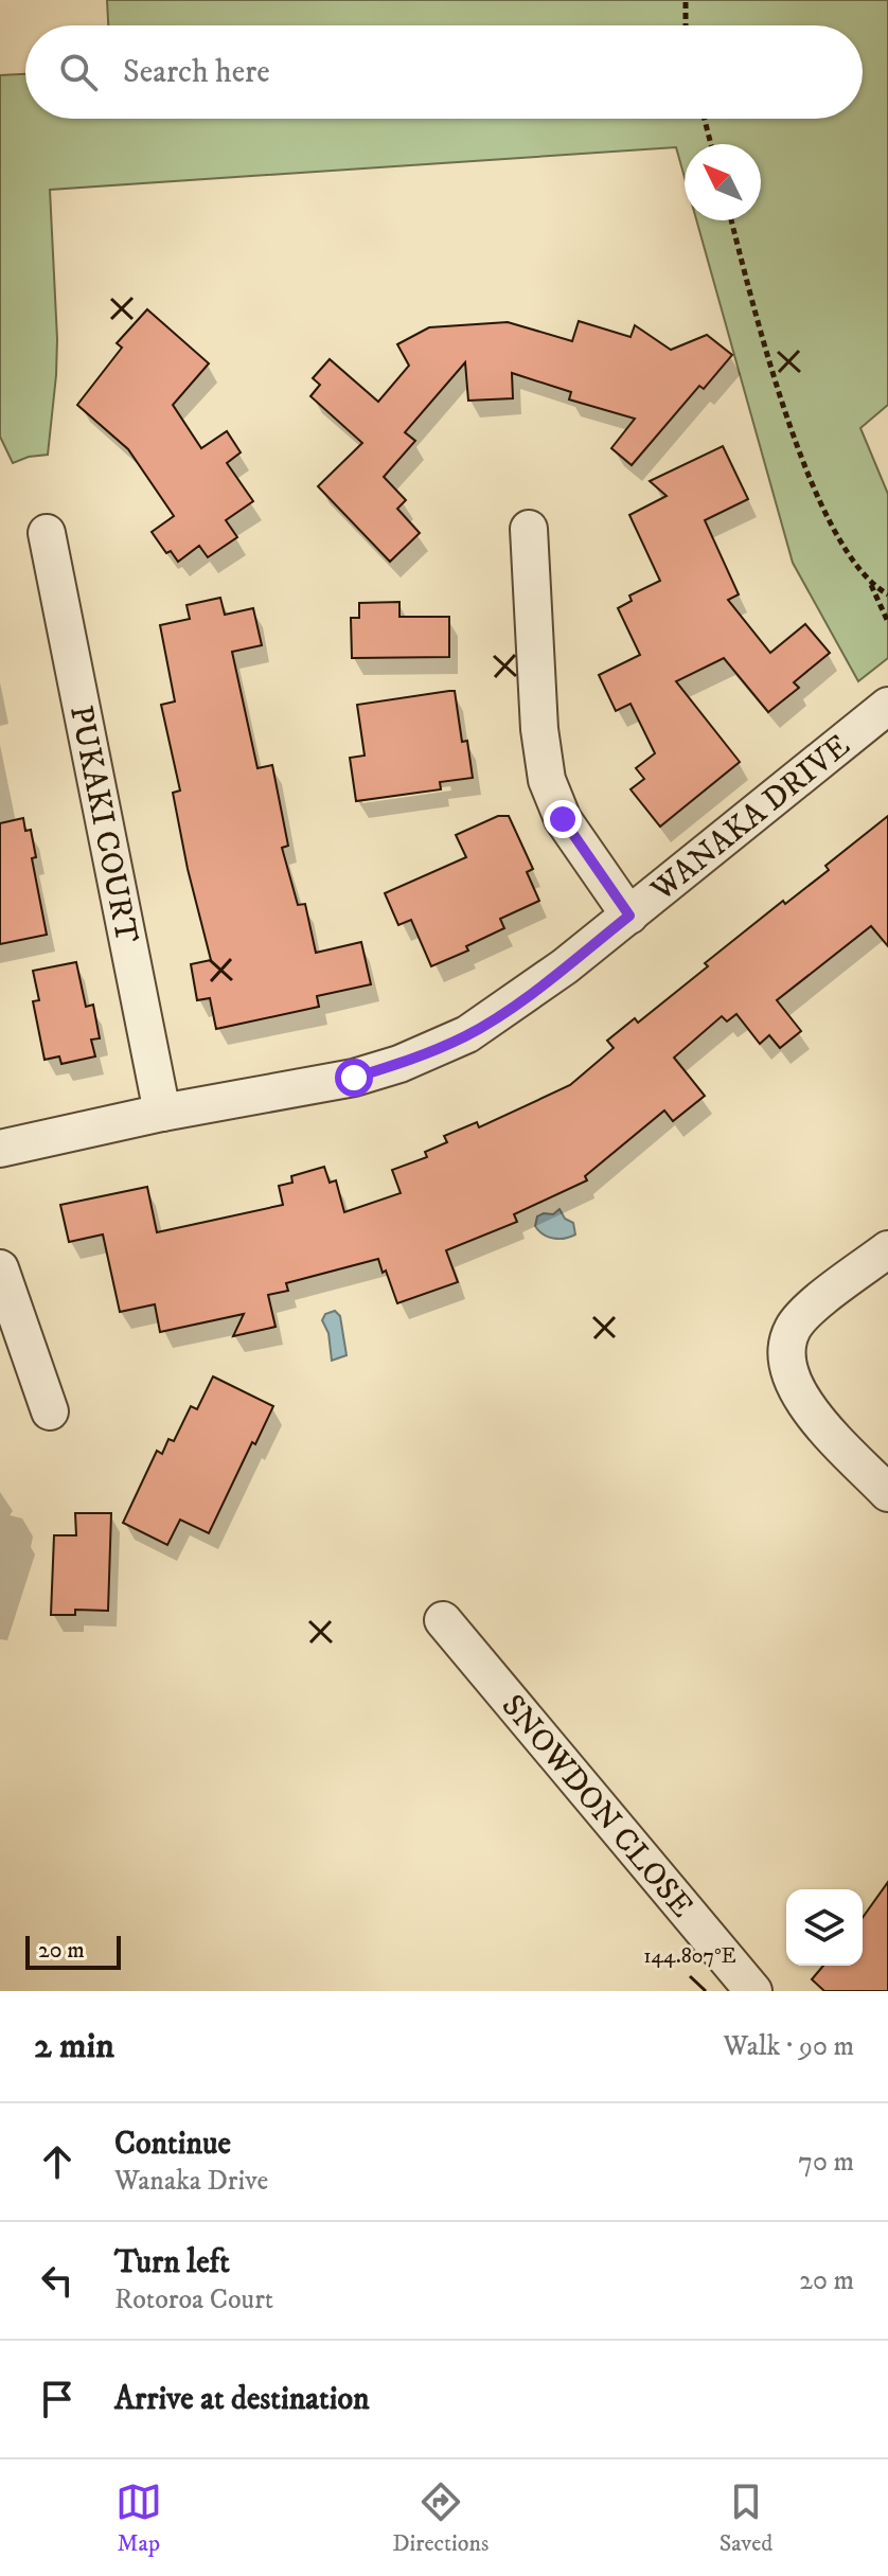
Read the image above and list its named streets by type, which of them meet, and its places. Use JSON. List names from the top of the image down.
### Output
{
  "streets": {
    "street": ["WANAKA DRIVE", "PUKAKI COURT", "SNOWDON CLOSE"]
  },
  "crossings": [
    ["WANAKA DRIVE", "PUKAKI COURT"]
  ],
  "scale_bar": "20 m",
  "north": "top left",
  "page": {
    "search": "Search here",
    "scale": "20 m",
    "heading": ["2 min", "Walk · 90 m"],
    "list": [
      ["Continue", "Wanaka Drive", "70 m"],
      ["Turn left", "Rotoroa Court", "20 m"],
      "Arrive at destination"
    ],
    "nav": ["Map", "Directions", "Saved"]
  },
  "coordinates": ["144.807°E"]
}
